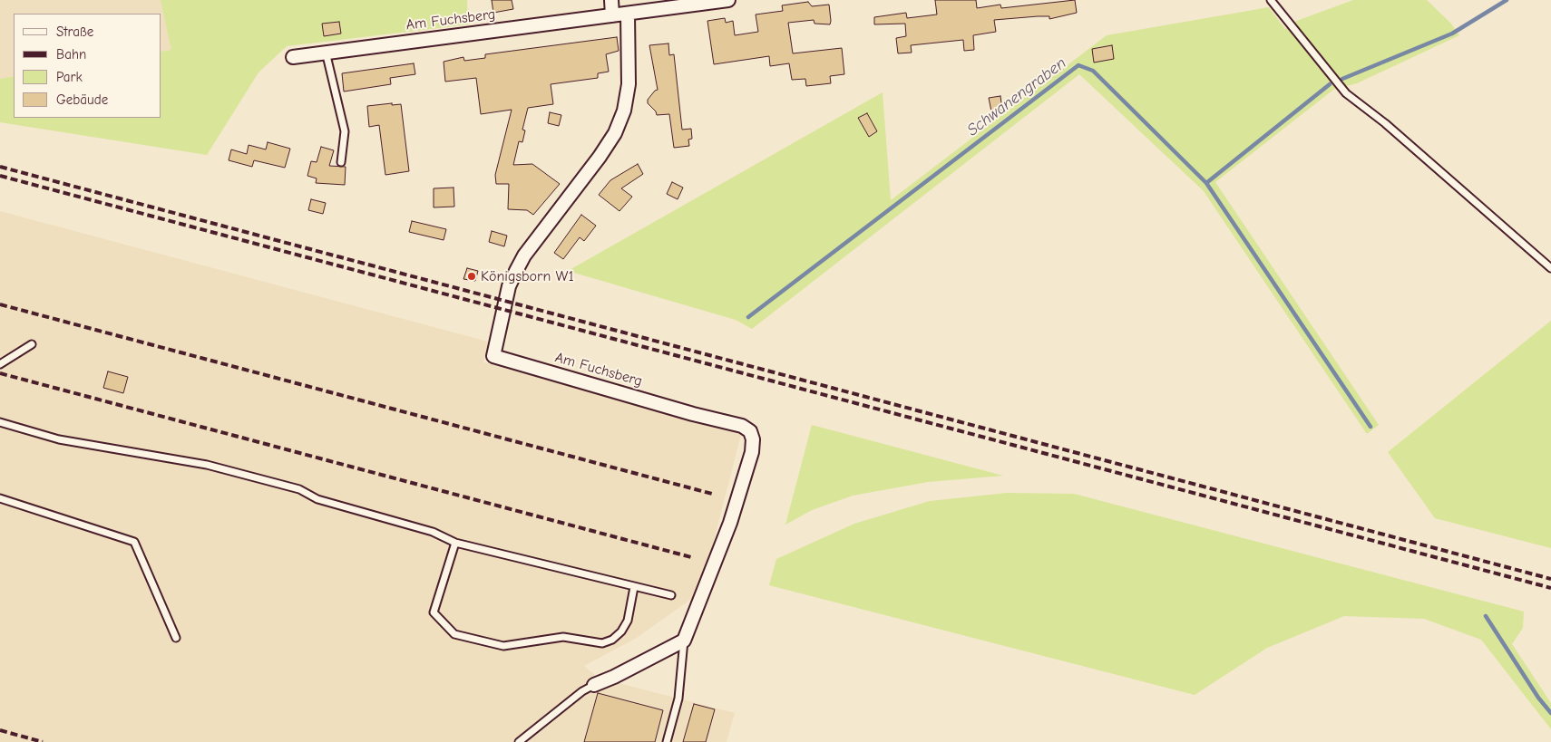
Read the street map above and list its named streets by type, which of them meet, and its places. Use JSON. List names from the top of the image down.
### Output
{
  "streets": {
    "street": ["Am Fuchsberg"]
  },
  "water": ["Schwanengraben"],
  "places": ["Königsborn W1"],
  "legend": [
    "Straße",
    "Bahn",
    "Park",
    "Gebäude"
  ]
}
